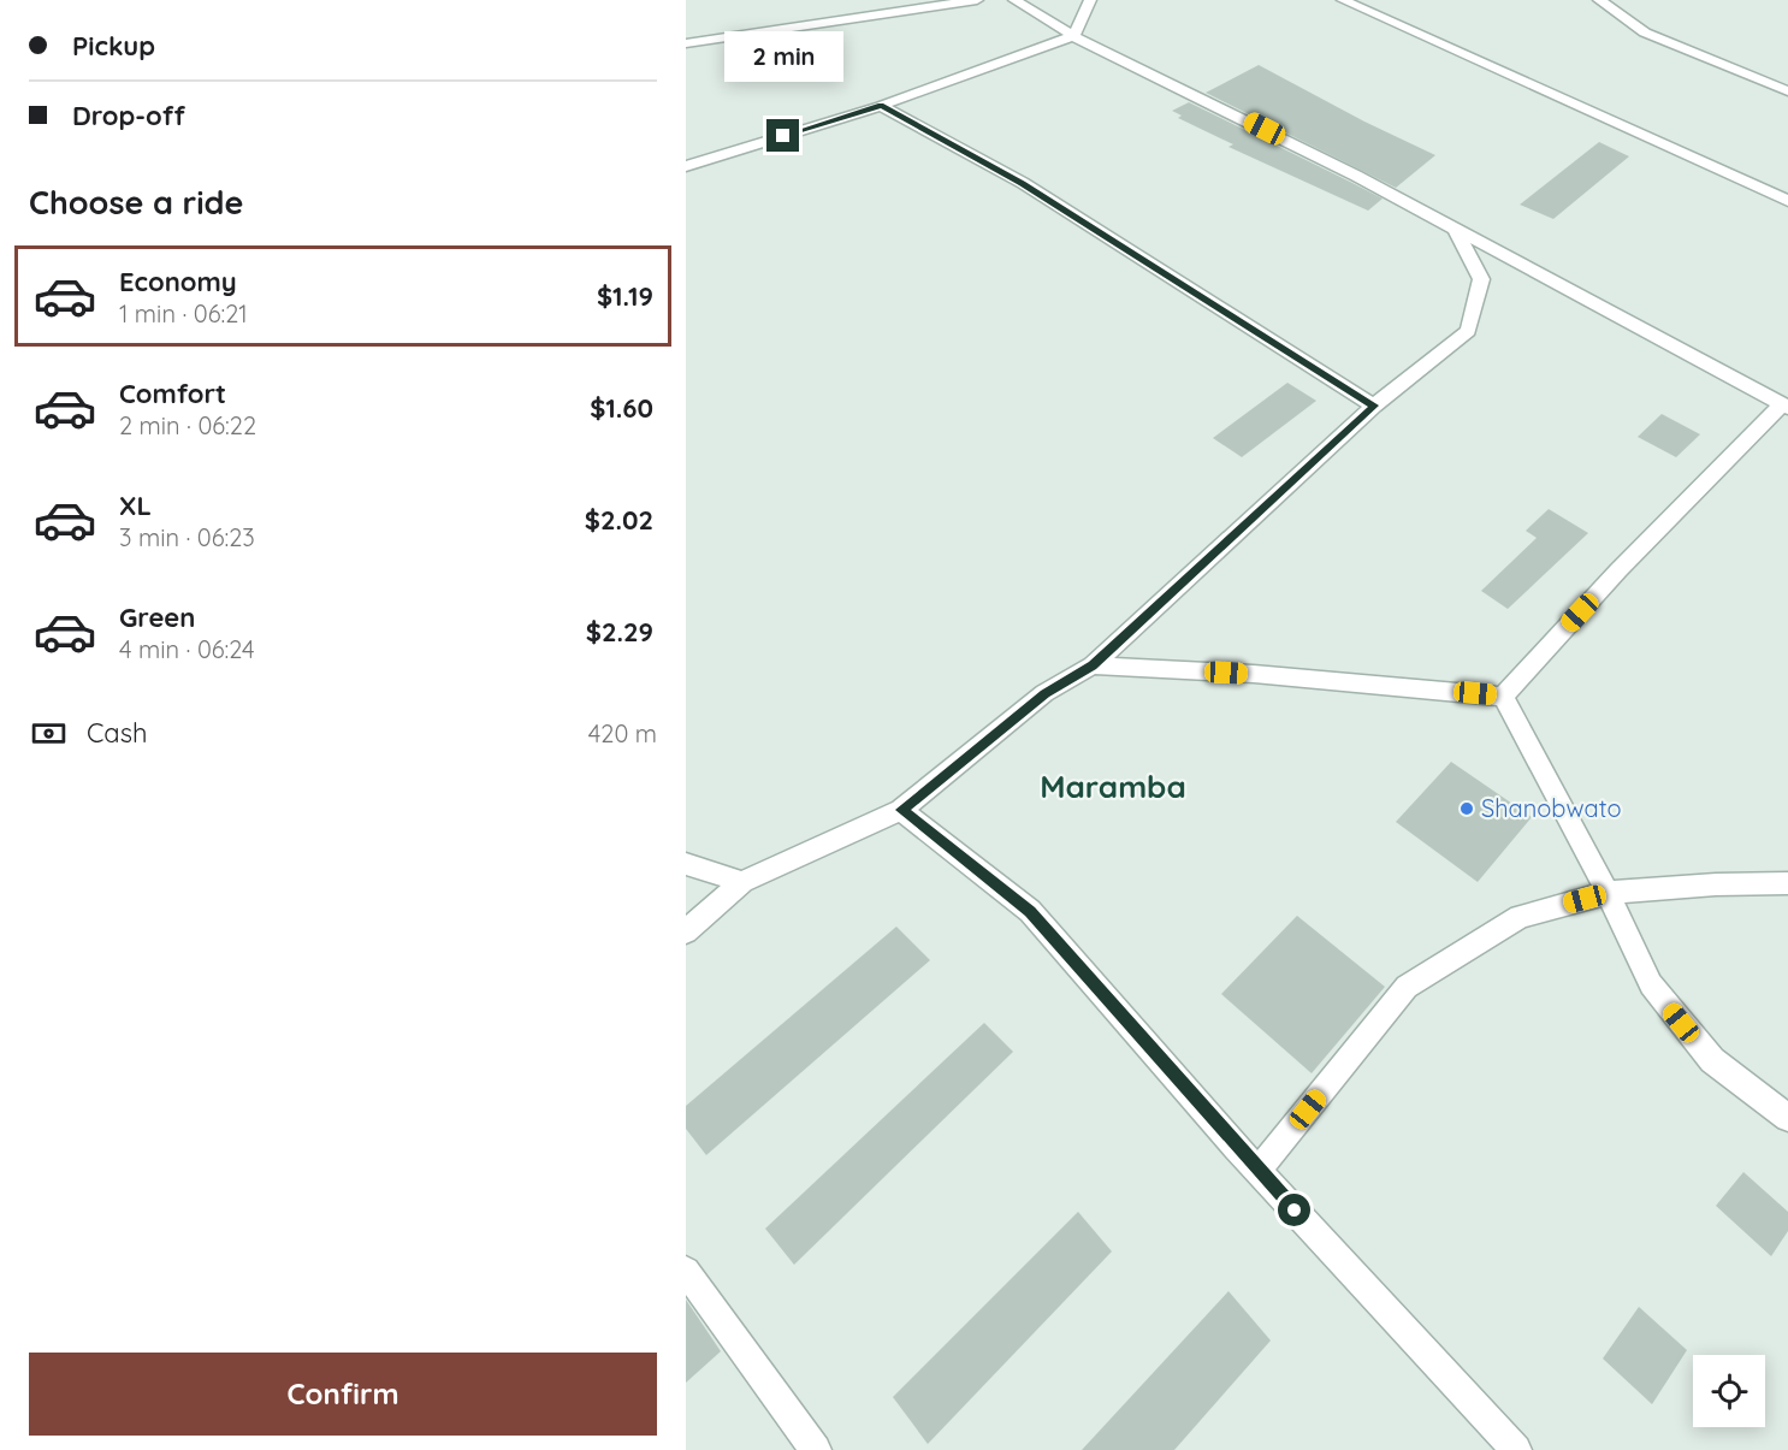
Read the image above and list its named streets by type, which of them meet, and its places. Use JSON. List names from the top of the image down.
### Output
{
  "districts": ["Maramba"],
  "places": ["Shanobwato"],
  "page": {
    "banner": ["Pickup", "Drop-off"],
    "bubble": "2 min",
    "heading": "Choose a ride",
    "list": [
      {
        "name": "Economy",
        "note": "1 min · 06:21",
        "value": "$1.19"
      },
      {
        "name": "Comfort",
        "note": "2 min · 06:22",
        "value": "$1.60"
      },
      {
        "name": "XL",
        "note": "3 min · 06:23",
        "value": "$2.02"
      },
      {
        "name": "Green",
        "note": "4 min · 06:24",
        "value": "$2.29"
      }
    ],
    "pay": ["Cash", "420 m"],
    "buttons": "Confirm"
  }
}
